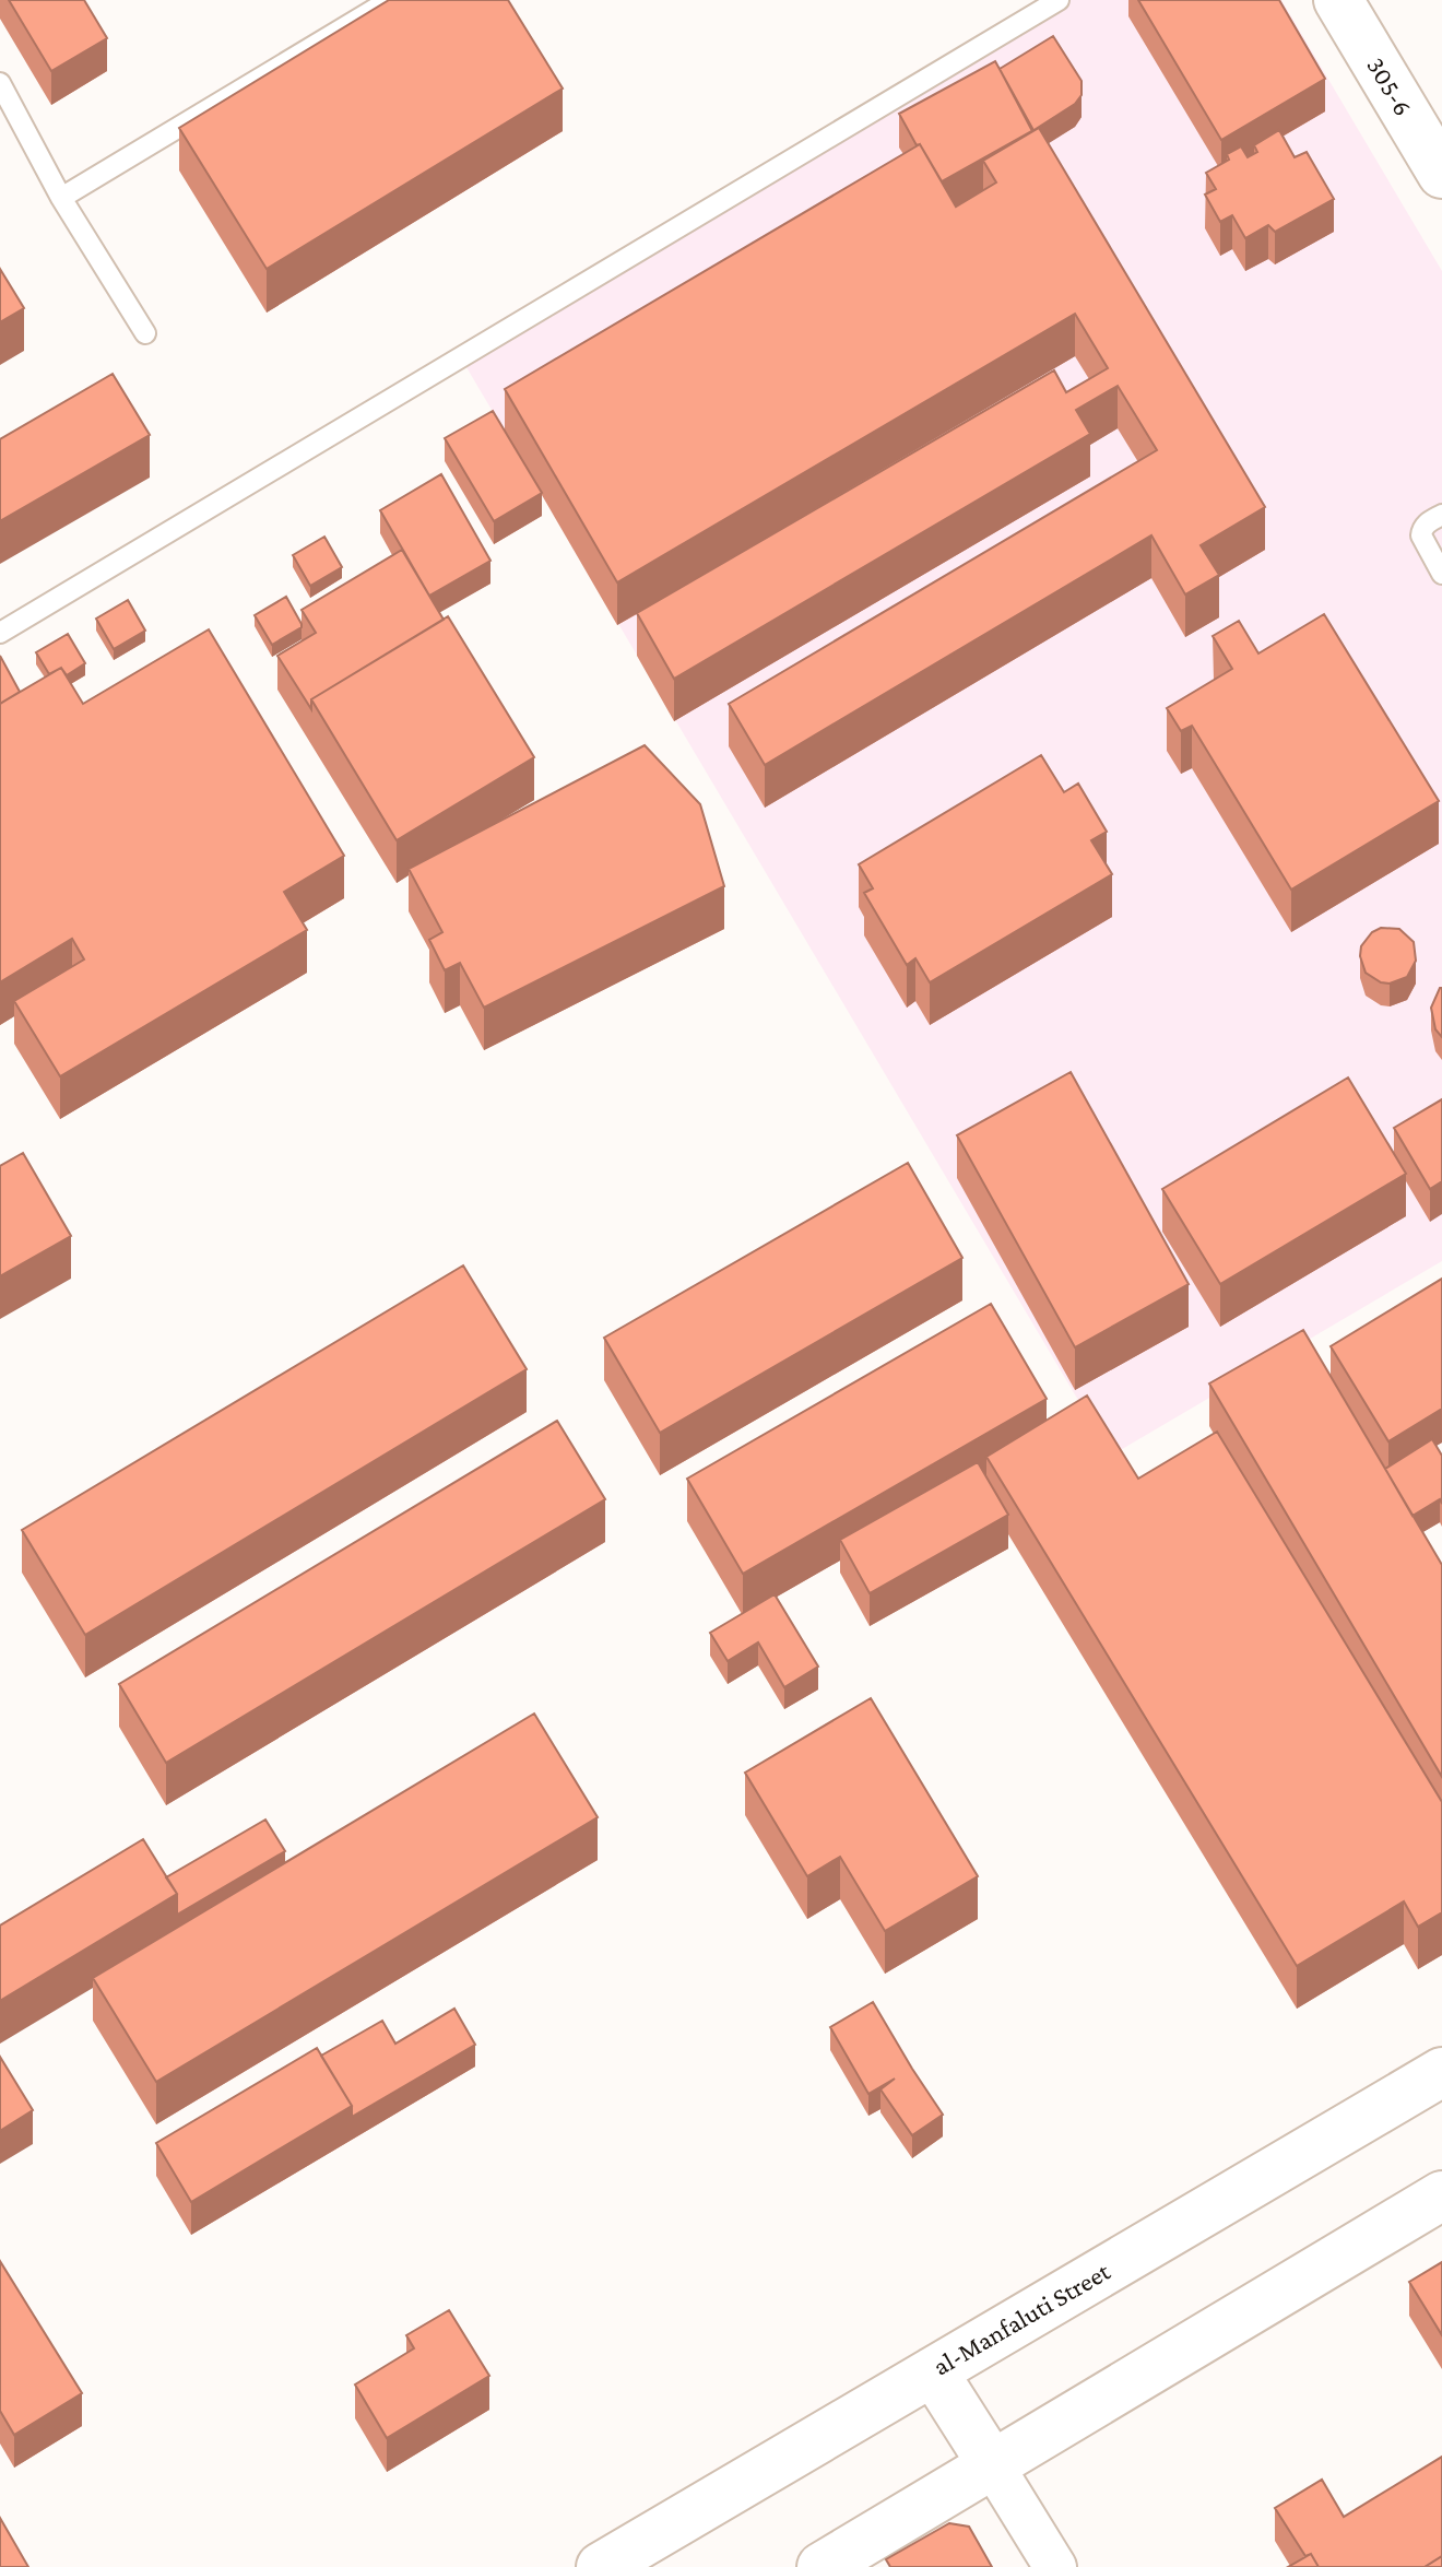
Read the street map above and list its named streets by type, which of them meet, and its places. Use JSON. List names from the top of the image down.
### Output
{
  "streets": {
    "street": ["305-6", "al-Manfaluti Street"]
  }
}
